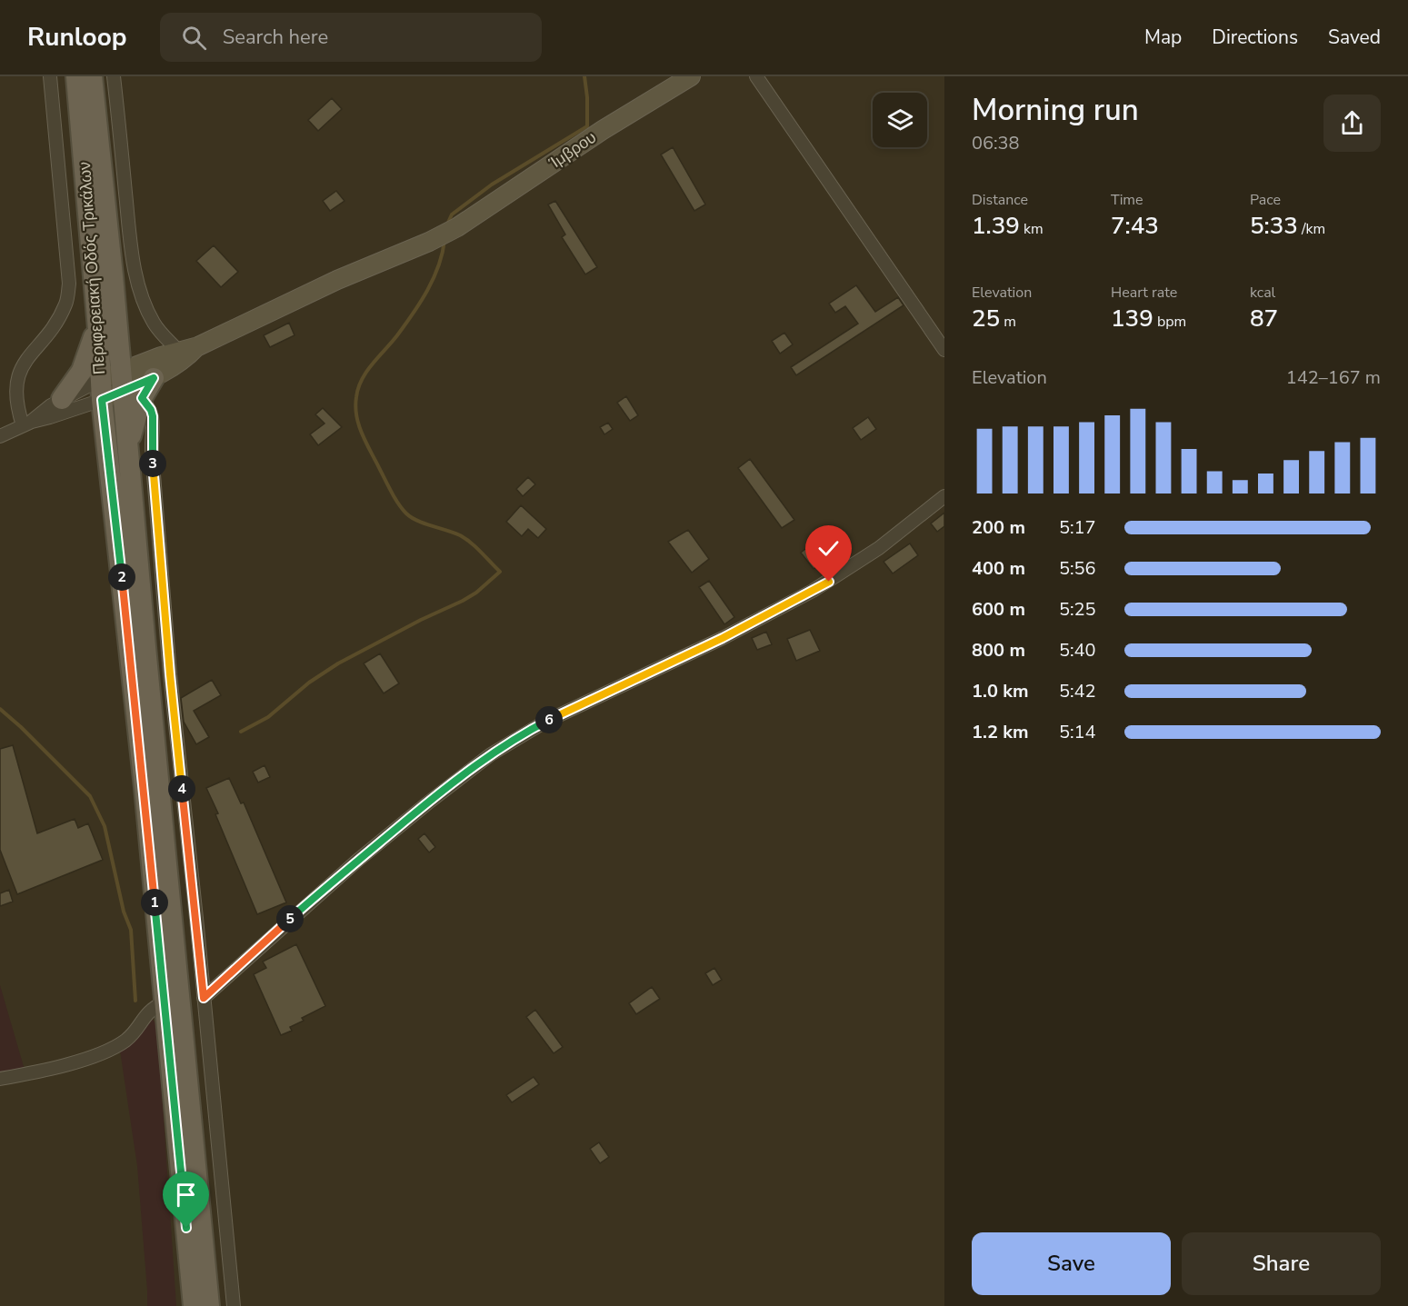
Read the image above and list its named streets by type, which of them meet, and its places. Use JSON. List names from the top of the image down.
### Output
{
  "streets": {
    "main road": ["Περιφερειακή Οδός Τρικάλων"],
    "street": ["Ίμβρου"]
  },
  "page": {
    "header": "Runloop",
    "search": "Search here",
    "nav": ["Map", "Directions", "Saved"],
    "heading": ["Morning run", "06:38"],
    "stats": [
      ["Distance", "1.39 km"],
      ["Time", "7:43"],
      ["Pace", "5:33 /km"],
      ["Elevation", "25 m"],
      ["Heart rate", "139 bpm"],
      ["kcal", "87"]
    ],
    "chart": ["Elevation", "142–167 m"],
    "pins": [
      "3",
      "2",
      "6",
      "4",
      "1",
      "5"
    ],
    "list": [
      {
        "name": "200 m",
        "note": "5:17"
      },
      {
        "name": "400 m",
        "note": "5:56"
      },
      {
        "name": "600 m",
        "note": "5:25"
      },
      {
        "name": "800 m",
        "note": "5:40"
      },
      {
        "name": "1.0 km",
        "note": "5:42"
      },
      {
        "name": "1.2 km",
        "note": "5:14"
      }
    ],
    "buttons": ["Save", "Share"]
  }
}
